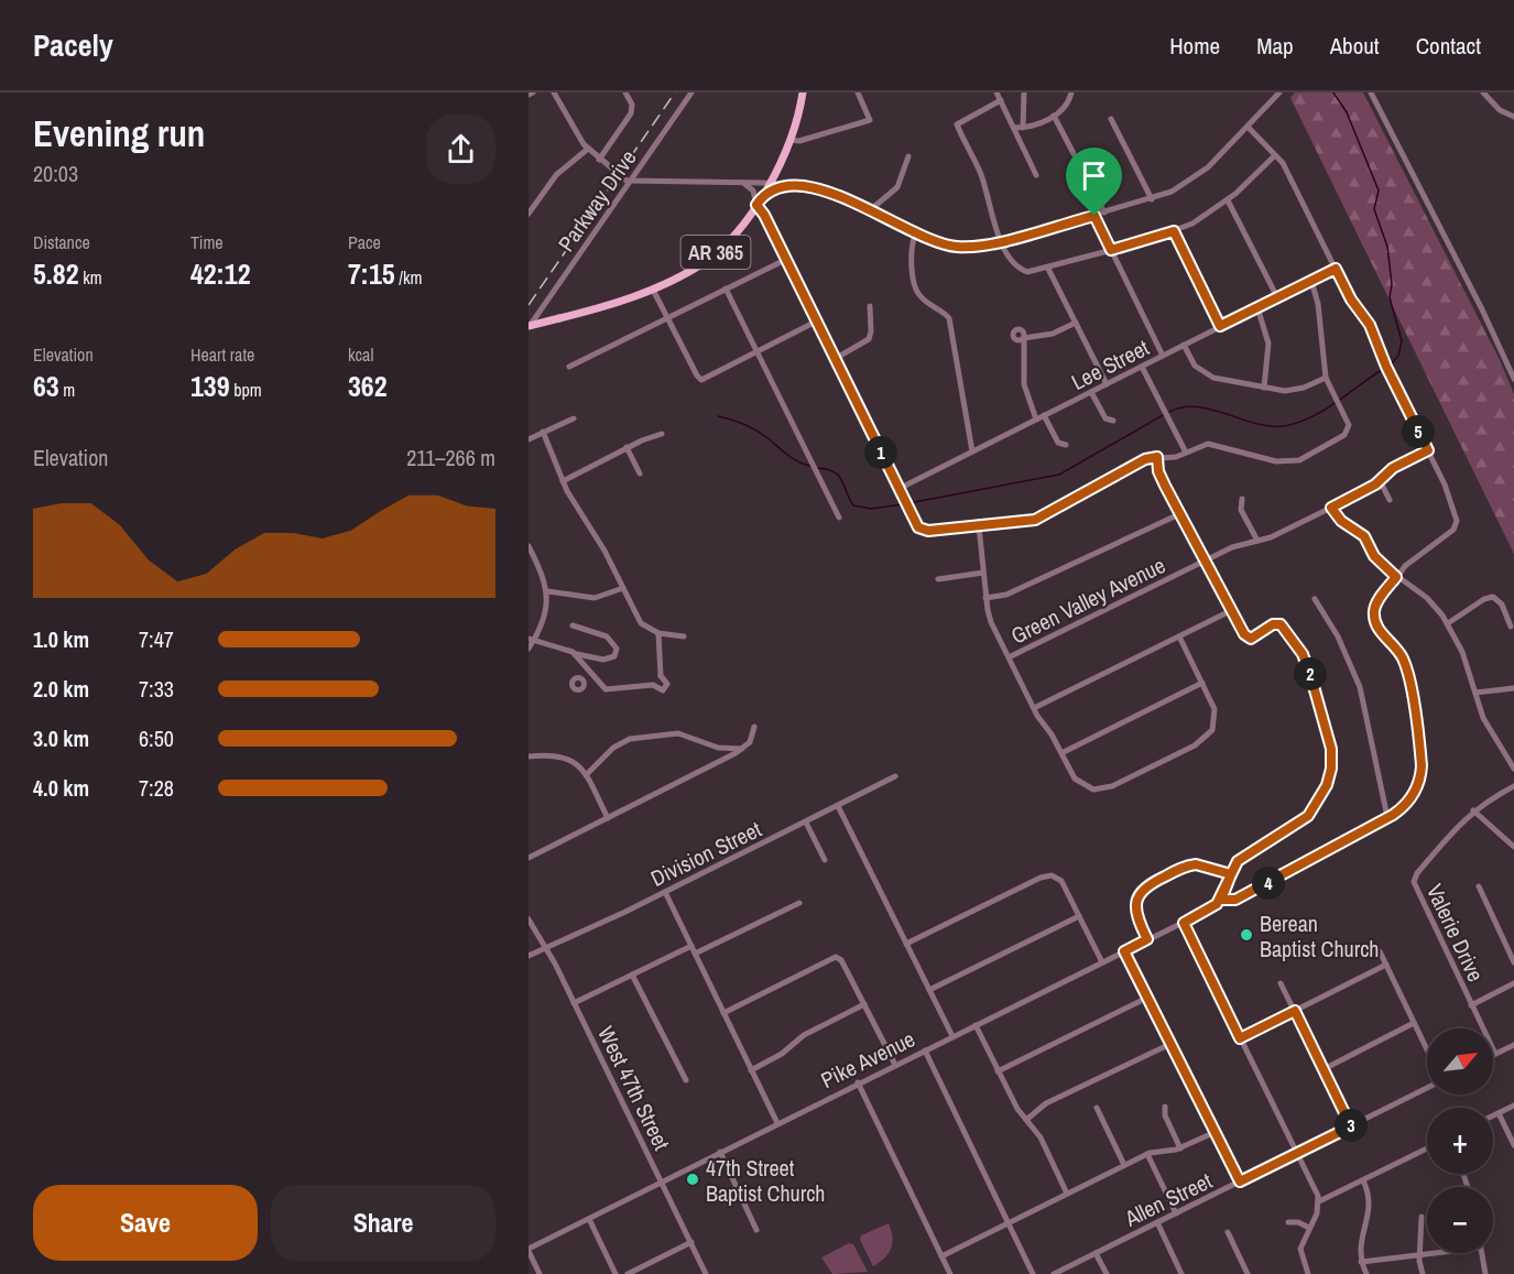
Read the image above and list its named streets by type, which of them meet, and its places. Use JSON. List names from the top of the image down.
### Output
{
  "streets": {
    "main road": ["AR 365"],
    "street": [
      "Parkway Drive",
      "Lee Street",
      "Green Valley Avenue",
      "Division Street",
      "Valerie Drive",
      "Pike Avenue",
      "West 47th Street",
      "Allen Street"
    ]
  },
  "crossings": [
    ["Parkway Drive", "AR 365"],
    ["Division Street", "West 47th Street"],
    ["Pike Avenue", "West 47th Street"]
  ],
  "places": ["Berean Baptist Church", "47th Street Baptist Church"],
  "north": "top right",
  "page": {
    "header": "Pacely",
    "nav": [
      "Home",
      "Map",
      "About",
      "Contact"
    ],
    "heading": ["Evening run", "20:03"],
    "stats": [
      ["Distance", "5.82 km"],
      ["Time", "42:12"],
      ["Pace", "7:15 /km"],
      ["Elevation", "63 m"],
      ["Heart rate", "139 bpm"],
      ["kcal", "362"]
    ],
    "pins": [
      "5",
      "1",
      "2",
      "4",
      "3"
    ],
    "chart": ["Elevation", "211–266 m"],
    "list": [
      {
        "name": "1.0 km",
        "note": "7:47"
      },
      {
        "name": "2.0 km",
        "note": "7:33"
      },
      {
        "name": "3.0 km",
        "note": "6:50"
      },
      {
        "name": "4.0 km",
        "note": "7:28"
      }
    ],
    "map_buttons": ["+", "−"],
    "buttons": ["Save", "Share"]
  }
}
